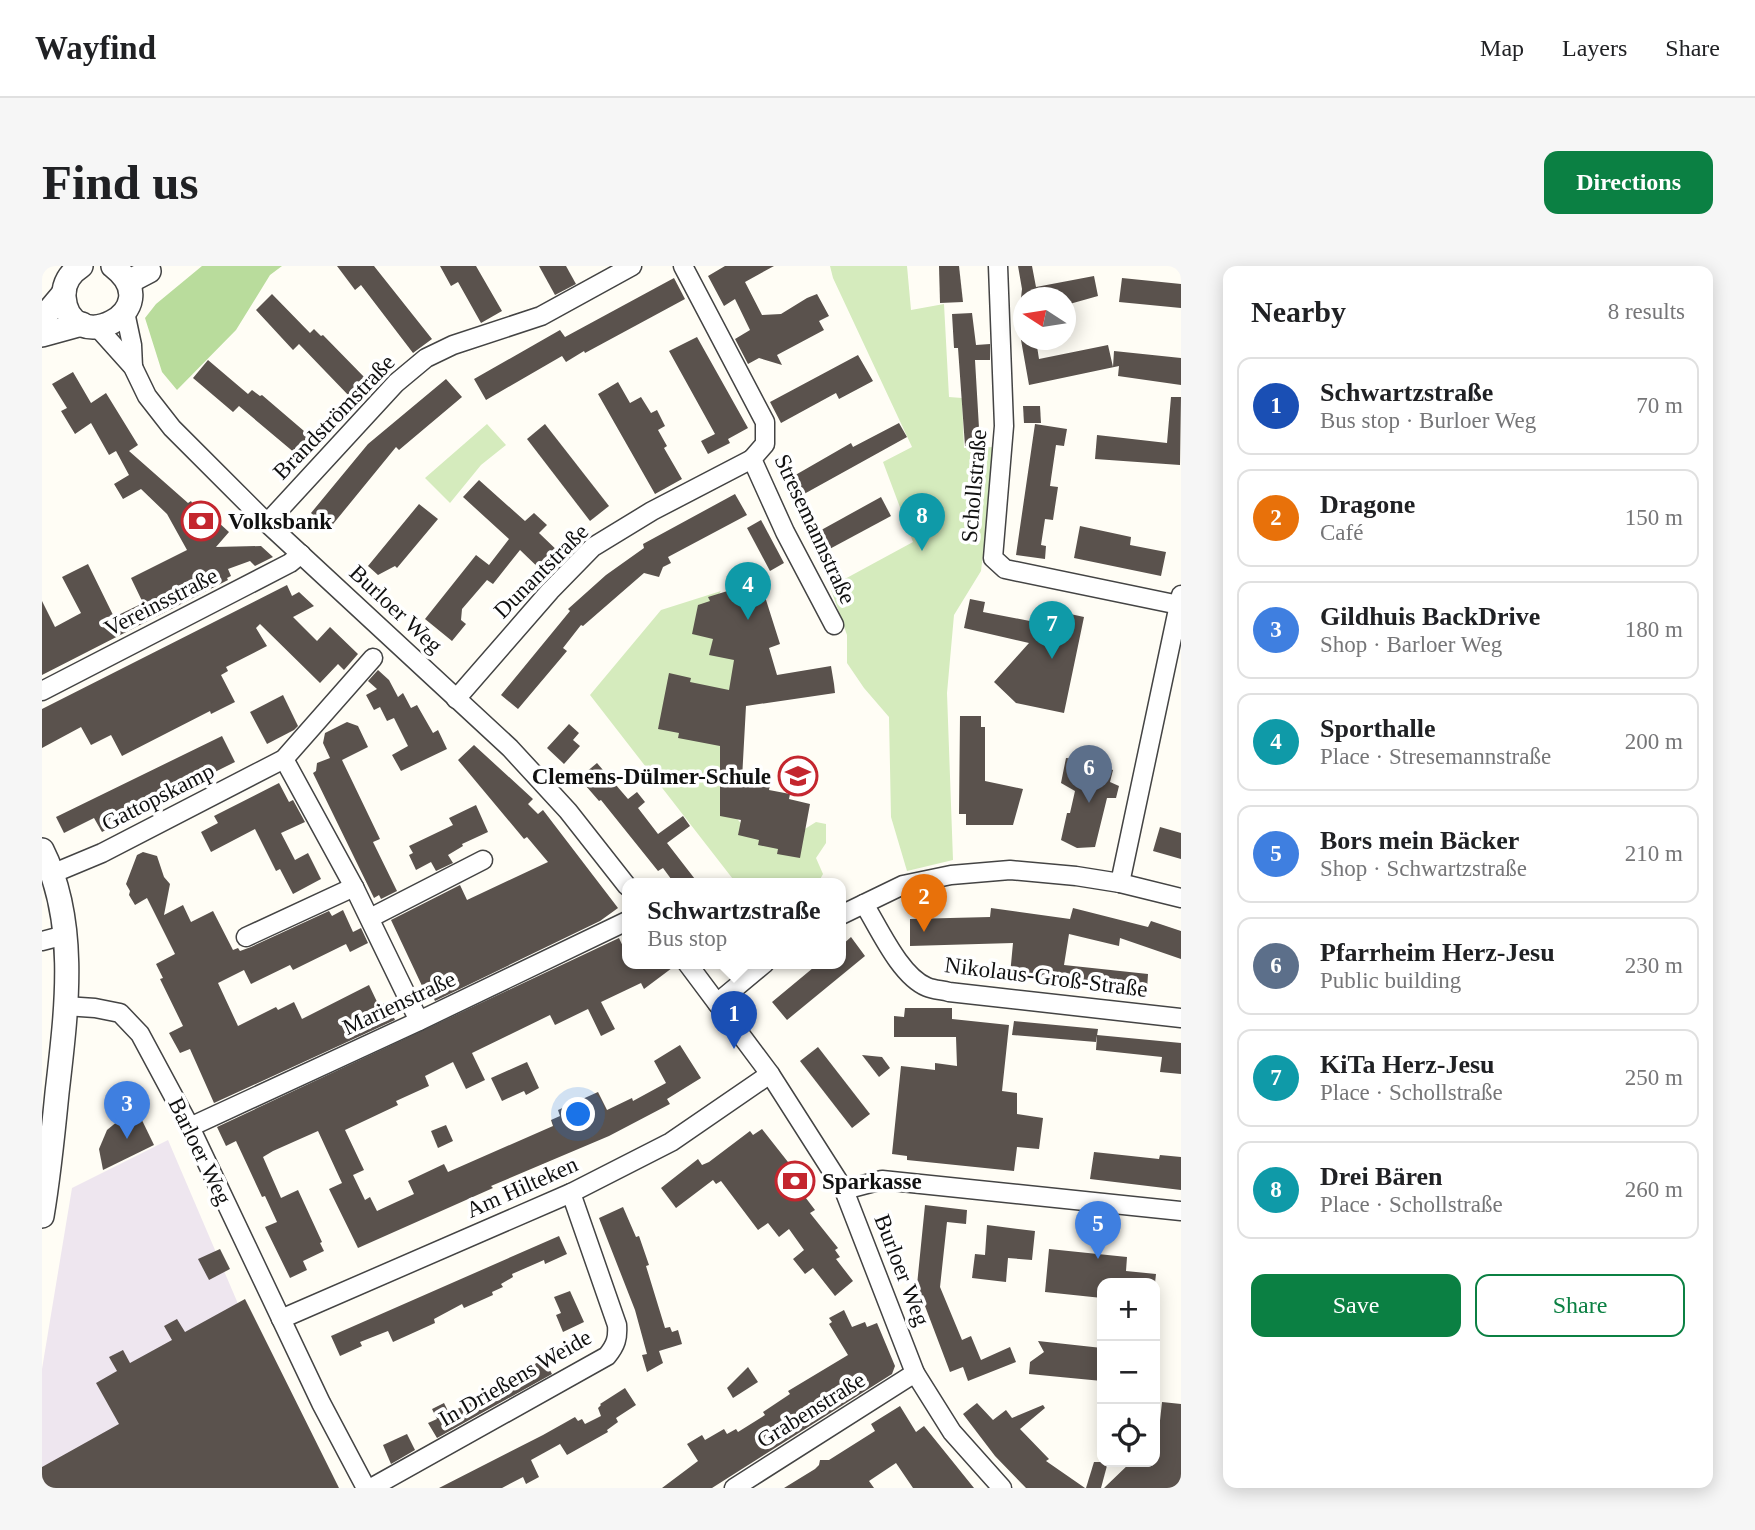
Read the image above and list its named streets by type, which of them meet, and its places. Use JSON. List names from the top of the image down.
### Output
{
  "streets": {
    "street": [
      "Brandströmstraße",
      "Schollstraße",
      "Stresemannstraße",
      "Dunantstraße",
      "Vereinsstraße",
      "Burloer Weg",
      "Gattopskamp",
      "Nikolaus-Groß-Straße",
      "Marienstraße",
      "Barloer Weg",
      "Am Hilteken",
      "In Drießens Weide",
      "Grabenstraße"
    ]
  },
  "crossings": [
    ["Brandströmstraße", "Burloer Weg"],
    ["Stresemannstraße", "Dunantstraße"],
    ["Dunantstraße", "Burloer Weg"],
    ["Vereinsstraße", "Burloer Weg"],
    ["Burloer Weg", "Am Hilteken"],
    ["Burloer Weg", "Grabenstraße"],
    ["Marienstraße", "Barloer Weg"],
    ["Barloer Weg", "Am Hilteken"],
    ["Barloer Weg", "In Drießens Weide"],
    ["Am Hilteken", "In Drießens Weide"]
  ],
  "places": {
    "bank": ["Volksbank", "Sparkasse"],
    "school or university": ["Clemens-Dülmer-Schule"]
  },
  "north": "left",
  "page": {
    "header": "Wayfind",
    "nav": ["Map", "Layers", "Share"],
    "buttons": [
      "Directions",
      ["Save", "Share"]
    ],
    "title": "Find us",
    "heading": ["Nearby", "8 results"],
    "list": [
      {
        "mark": "1",
        "name": "Schwartzstraße",
        "note": "Bus stop · Burloer Weg",
        "value": "70 m"
      },
      {
        "mark": "2",
        "name": "Dragone",
        "note": "Café",
        "value": "150 m"
      },
      {
        "mark": "3",
        "name": "Gildhuis BackDrive",
        "note": "Shop · Barloer Weg",
        "value": "180 m"
      },
      {
        "mark": "4",
        "name": "Sporthalle",
        "note": "Place · Stresemannstraße",
        "value": "200 m"
      },
      {
        "mark": "5",
        "name": "Bors mein Bäcker",
        "note": "Shop · Schwartzstraße",
        "value": "210 m"
      },
      {
        "mark": "6",
        "name": "Pfarrheim Herz-Jesu",
        "note": "Public building",
        "value": "230 m"
      },
      {
        "mark": "7",
        "name": "KiTa Herz-Jesu",
        "note": "Place · Schollstraße",
        "value": "250 m"
      },
      {
        "mark": "8",
        "name": "Drei Bären",
        "note": "Place · Schollstraße",
        "value": "260 m"
      }
    ],
    "pins": [
      "8",
      "4",
      "7",
      "6",
      "2",
      "1",
      "3",
      "5"
    ],
    "popup": ["Schwartzstraße", "Bus stop"],
    "map_buttons": ["+", "−"]
  }
}
